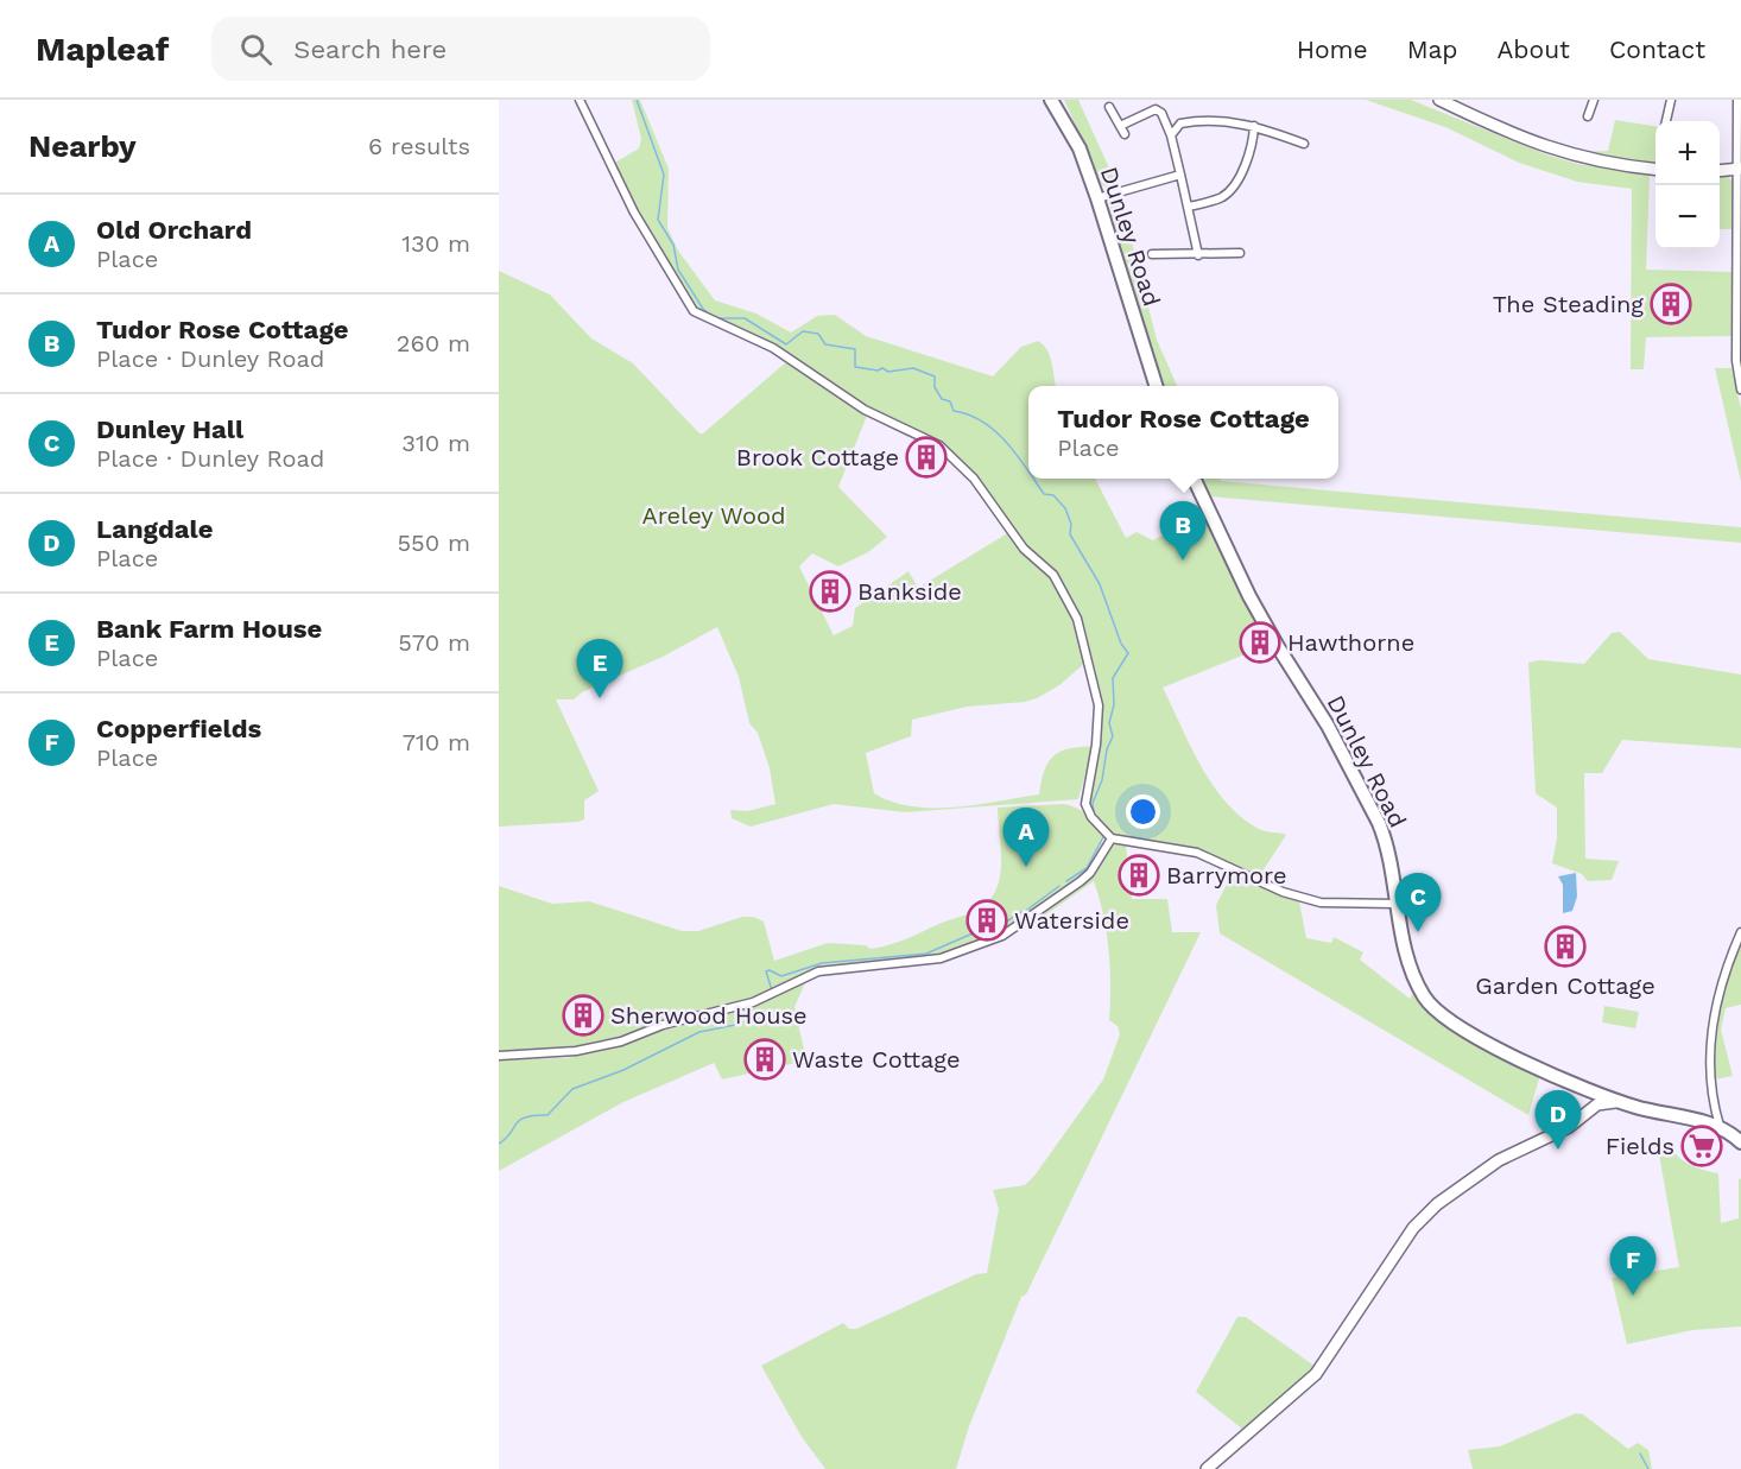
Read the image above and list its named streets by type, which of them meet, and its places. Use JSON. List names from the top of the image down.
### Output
{
  "streets": {
    "main road": ["Dunley Road"]
  },
  "parks": ["Areley Wood"],
  "places": {
    "building": [
      "The Steading",
      "Brook Cottage",
      "Bankside",
      "Hawthorne",
      "Barrymore",
      "Waterside",
      "Garden Cottage",
      "Sherwood House",
      "Waste Cottage"
    ],
    "supermarket": ["Fields"]
  },
  "page": {
    "header": "Mapleaf",
    "search": "Search here",
    "nav": [
      "Home",
      "Map",
      "About",
      "Contact"
    ],
    "heading": ["Nearby", "6 results"],
    "map_buttons": ["+", "−"],
    "list": [
      {
        "mark": "A",
        "name": "Old Orchard",
        "note": "Place",
        "value": "130 m"
      },
      {
        "mark": "B",
        "name": "Tudor Rose Cottage",
        "note": "Place · Dunley Road",
        "value": "260 m"
      },
      {
        "mark": "C",
        "name": "Dunley Hall",
        "note": "Place · Dunley Road",
        "value": "310 m"
      },
      {
        "mark": "D",
        "name": "Langdale",
        "note": "Place",
        "value": "550 m"
      },
      {
        "mark": "E",
        "name": "Bank Farm House",
        "note": "Place",
        "value": "570 m"
      },
      {
        "mark": "F",
        "name": "Copperfields",
        "note": "Place",
        "value": "710 m"
      }
    ],
    "popup": ["Tudor Rose Cottage", "Place"],
    "pins": [
      "B",
      "E",
      "A",
      "C",
      "D",
      "F"
    ]
  }
}
